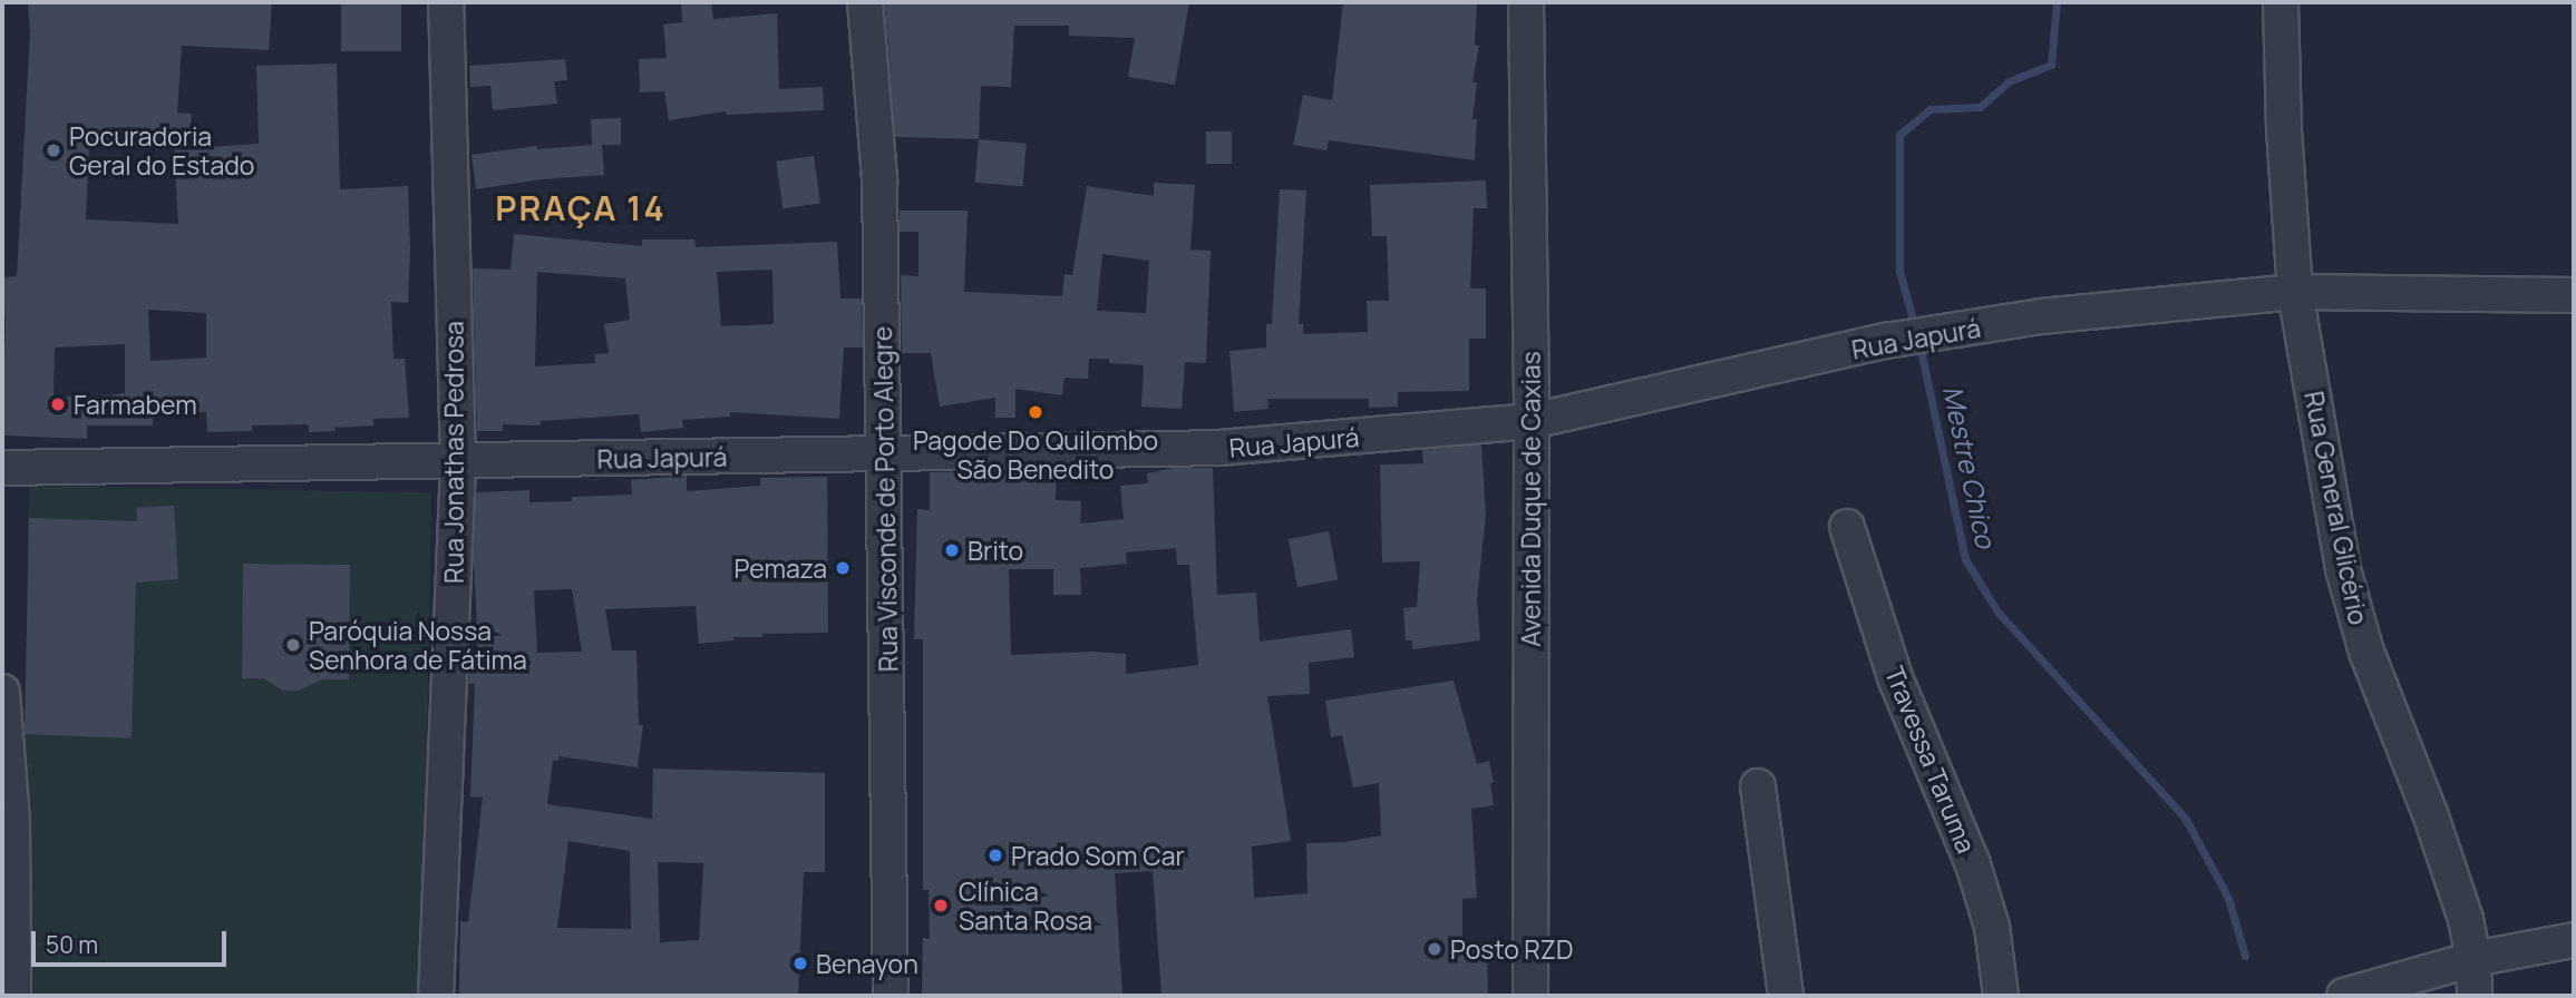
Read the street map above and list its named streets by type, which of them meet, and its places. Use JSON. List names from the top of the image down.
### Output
{
  "streets": {
    "street": [
      "Rua Japurá",
      "Rua Jonathas Pedrosa",
      "Rua Visconde de Porto Alegre",
      "Avenida Duque de Caxias",
      "Rua General Glicério",
      "Travessa Taruma"
    ]
  },
  "crossings": [
    ["Rua Japurá", "Rua Jonathas Pedrosa"],
    ["Rua Japurá", "Rua Visconde de Porto Alegre"],
    ["Rua Japurá", "Avenida Duque de Caxias"],
    ["Rua Japurá", "Rua General Glicério"]
  ],
  "districts": ["PRAÇA 14"],
  "water": ["Mestre Chico"],
  "places": [
    "Pocuradoria Geral do Estado",
    "Farmabem",
    "Pagode Do Quilombo São Benedito",
    "Brito",
    "Pemaza",
    "Paróquia Nossa Senhora de Fátima",
    "Prado Som Car",
    "Clínica Santa Rosa",
    "Posto RZD",
    "Benayon"
  ],
  "scale_bar": "50 m"
}
